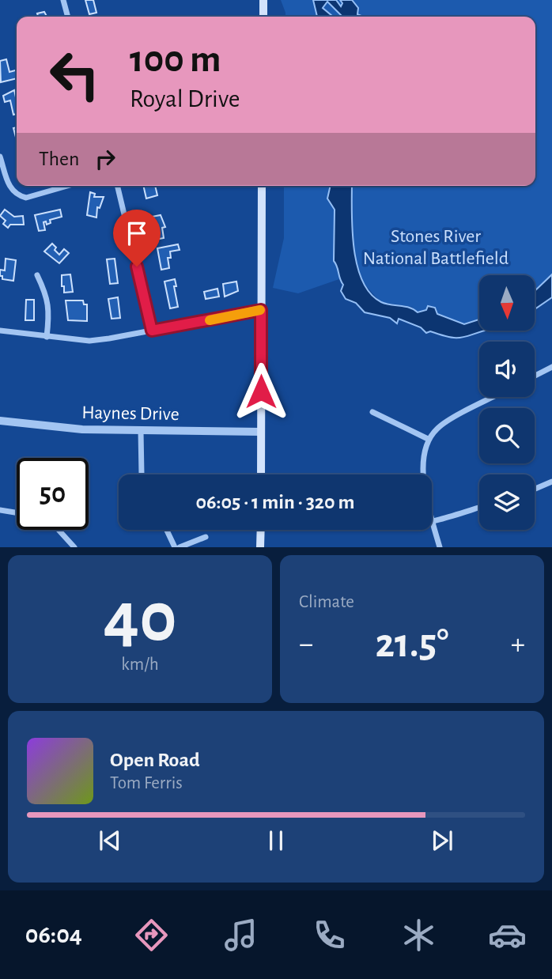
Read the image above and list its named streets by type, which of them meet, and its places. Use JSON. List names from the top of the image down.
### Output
{
  "streets": {
    "street": ["Haynes Drive"]
  },
  "parks": ["Stones River National Battlefield"],
  "north": "bottom",
  "page": {
    "turn": ["100 m", "Royal Drive"],
    "then": "Then",
    "limit": "50",
    "trip": "06:05 · 1 min · 320 m",
    "tile": [
      ["40", "km/h"],
      "Climate"
    ],
    "heat": ["−", "21.5°", "+"],
    "song": ["Open Road", "Tom Ferris"],
    "tabs": "06:04"
  }
}
